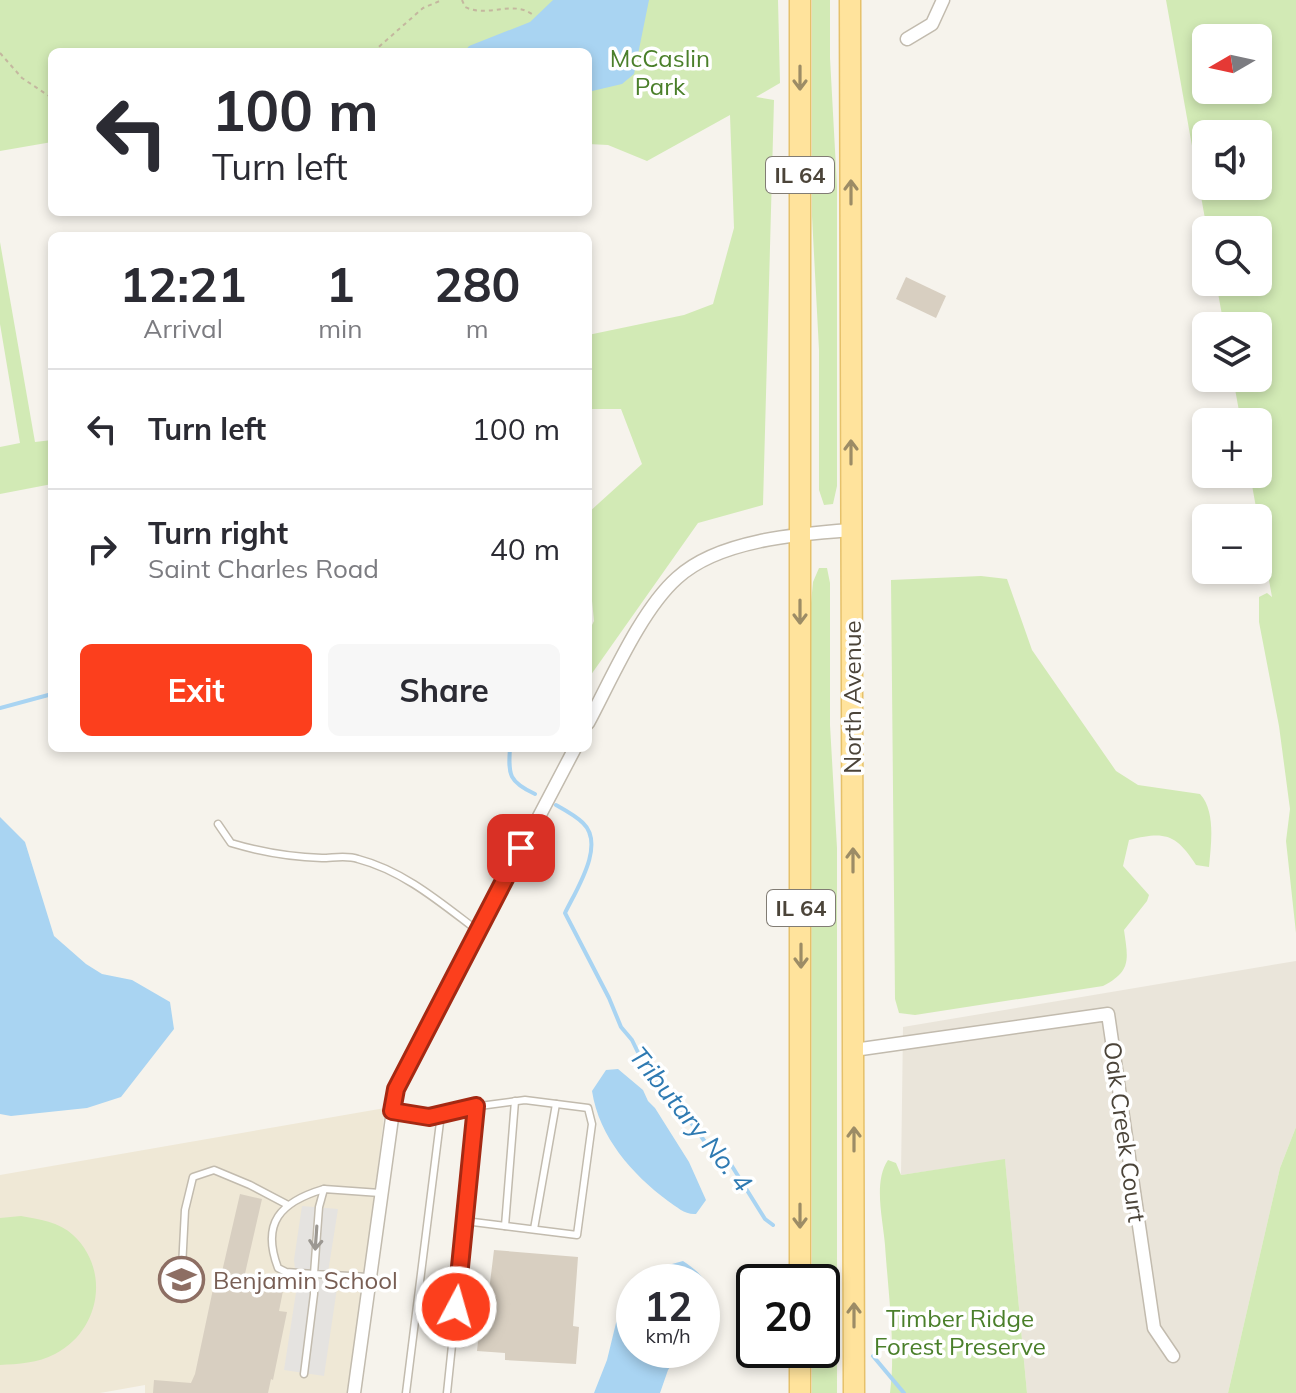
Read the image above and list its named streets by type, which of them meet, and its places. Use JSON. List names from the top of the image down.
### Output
{
  "streets": {
    "main road": ["IL 64", "North Avenue"],
    "street": ["Oak Creek Court"]
  },
  "crossings": [
    ["North Avenue", "Oak Creek Court"]
  ],
  "water": ["Tributary No. 4"],
  "parks": ["McCaslin Park", "Timber Ridge Forest Preserve"],
  "places": {
    "school or university": ["Benjamin School"]
  },
  "north": "left",
  "page": {
    "map_buttons": ["+", "−"],
    "turn": ["100 m", "Turn left"],
    "eta": [
      "12:21",
      "Arrival",
      "1",
      "min",
      "280",
      "m"
    ],
    "list": [
      {
        "name": "Turn left",
        "value": "100 m"
      },
      {
        "name": "Turn right",
        "note": "Saint Charles Road",
        "value": "40 m"
      }
    ],
    "buttons": ["Exit", "Share"],
    "speed": "12 km/h",
    "limit": "20"
  }
}
